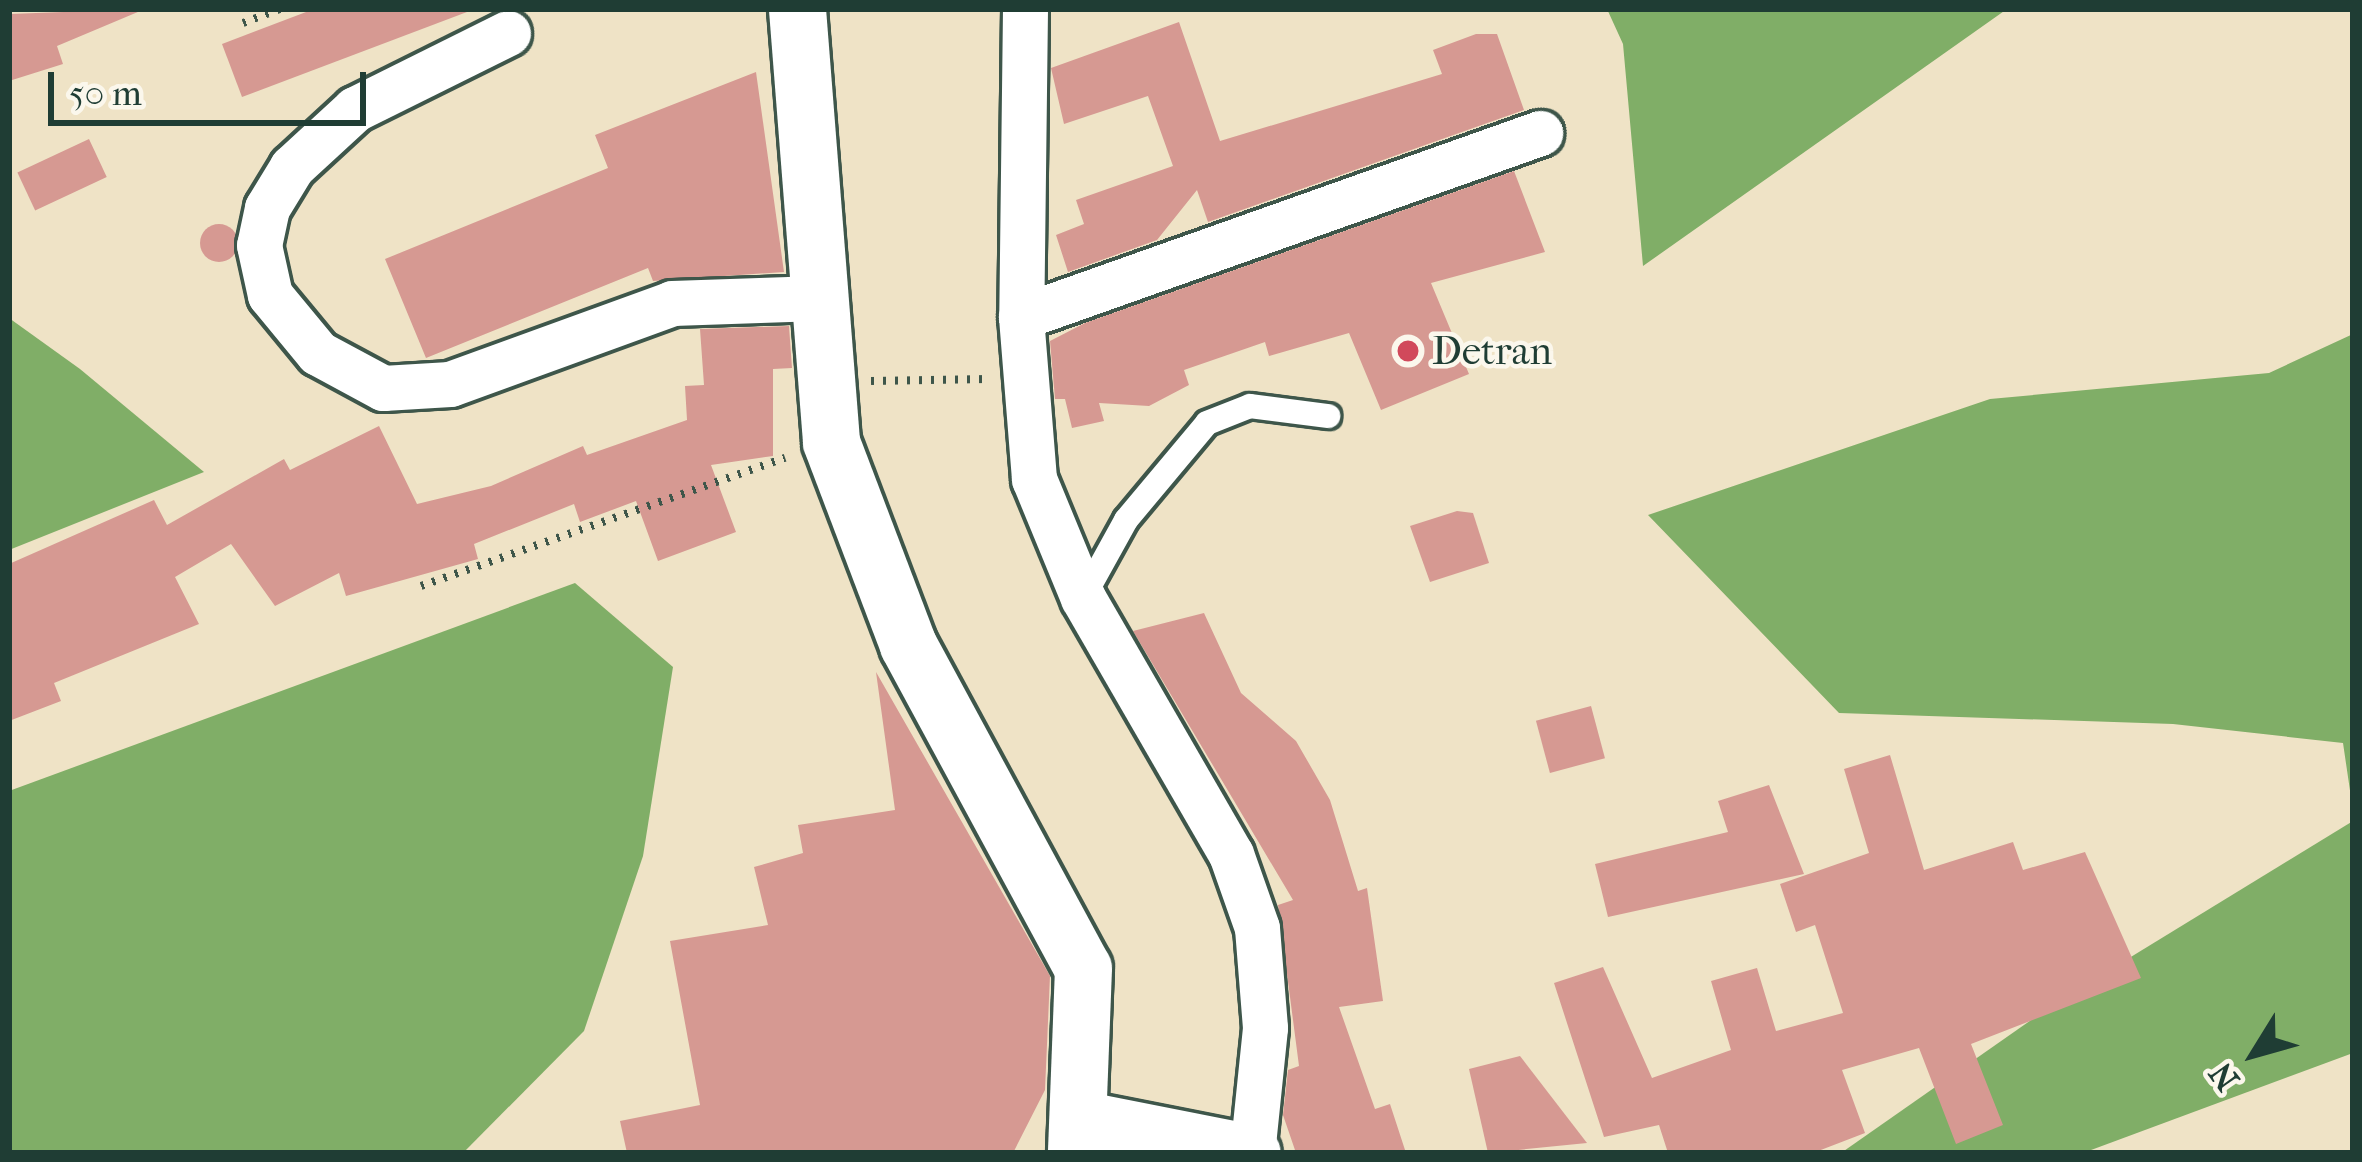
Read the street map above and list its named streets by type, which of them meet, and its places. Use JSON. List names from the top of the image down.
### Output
{
  "places": ["Detran"],
  "scale_bar": "50 m",
  "north": "bottom left"
}
